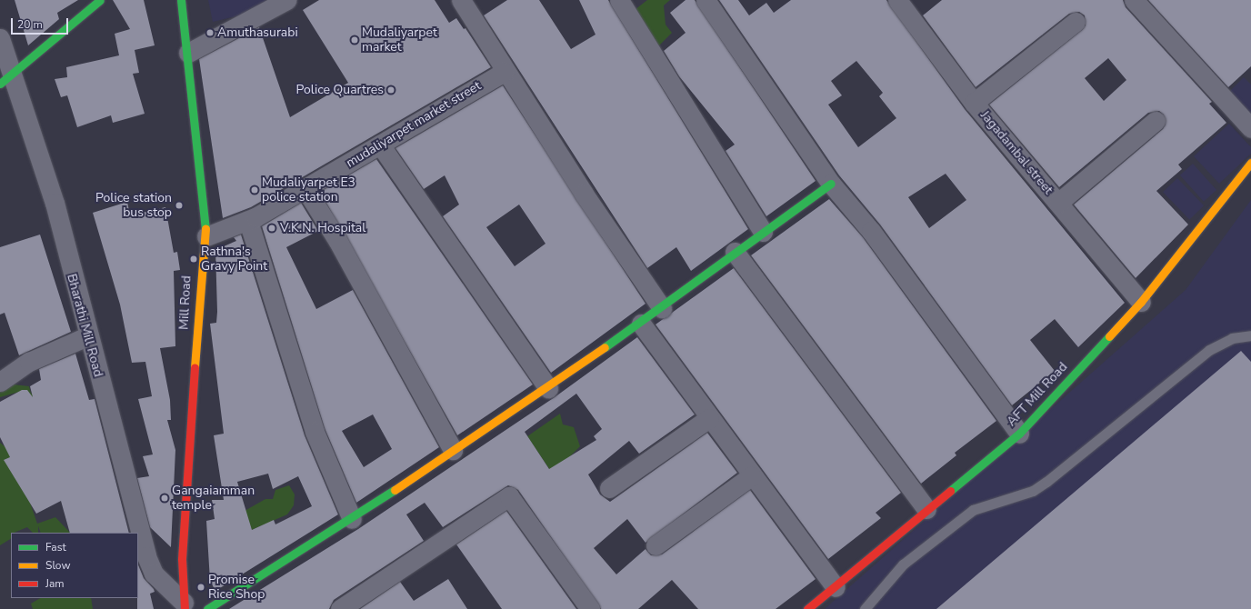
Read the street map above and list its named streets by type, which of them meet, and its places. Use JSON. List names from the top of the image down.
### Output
{
  "streets": {
    "street": [
      "mudaliyarpet market street",
      "Jagadambal street",
      "Mill Road",
      "Bharathi Mill Road",
      "AFT Mill Road"
    ]
  },
  "crossings": [
    ["mudaliyarpet market street", "Mill Road"],
    ["Jagadambal street", "AFT Mill Road"],
    ["Mill Road", "Bharathi Mill Road"]
  ],
  "places": [
    "Amuthasurabi",
    "Mudaliyarpet market",
    "Police Quartres",
    "Mudaliyarpet E3 police station",
    "Police station bus stop",
    "V.K.N. Hospital",
    "Rathna's Gravy Point",
    "Gangaiamman temple",
    "Promise Rice Shop"
  ],
  "legend": ["Fast", "Slow", "Jam"],
  "scale_bar": "20 m"
}
